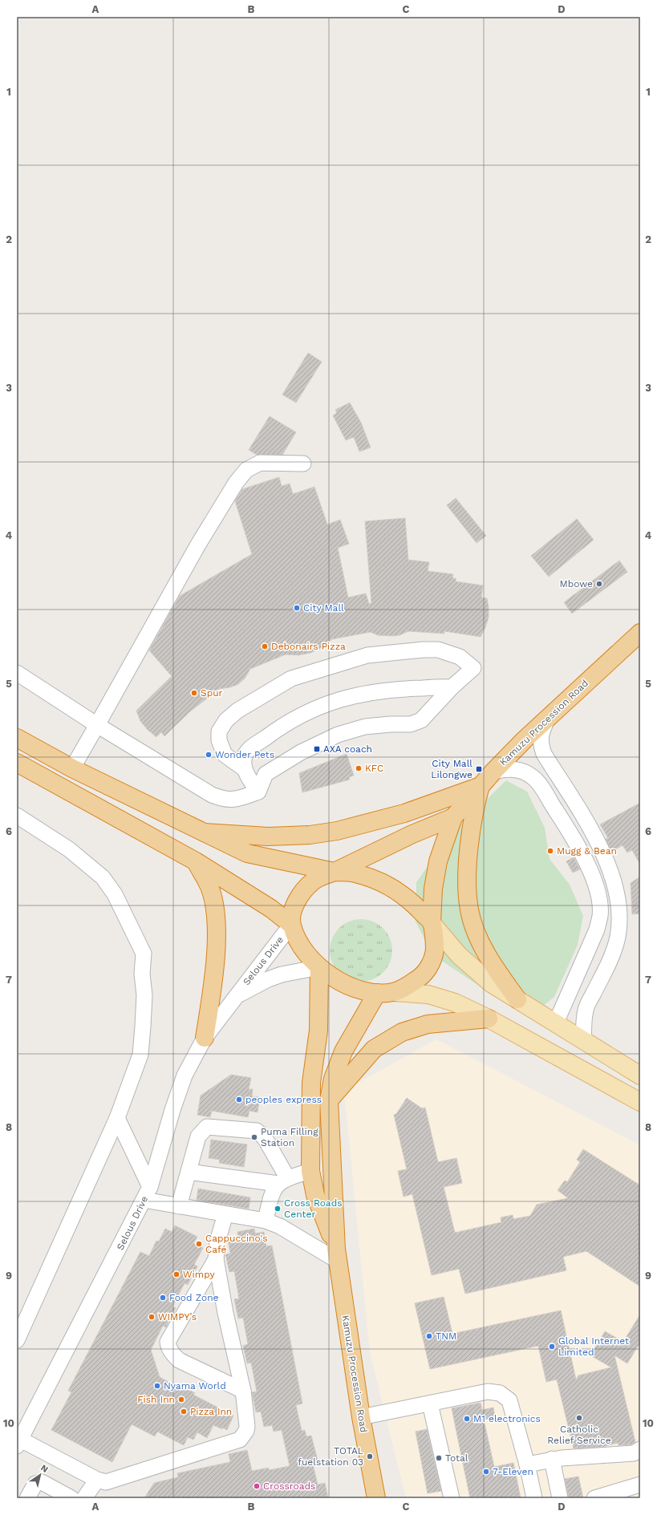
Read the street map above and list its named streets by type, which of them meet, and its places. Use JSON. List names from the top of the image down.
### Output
{
  "streets": {
    "highway": ["Kamuzu Procession Road"],
    "street": ["Selous Drive"]
  },
  "places": {
    "other": [
      "Mbowe",
      "City Mall",
      "Debonairs Pizza",
      "Spur",
      "Wonder Pets",
      "KFC",
      "Mugg & Bean",
      "peoples express",
      "Puma Filling Station",
      "Cross Roads Center",
      "Cappuccino's Café",
      "Wimpy",
      "Food Zone",
      "WIMPY’s",
      "TNM",
      "Global Internet Limited",
      "Nyama World",
      "Fish Inn",
      "Pizza Inn",
      "Catholic Relief Service",
      "M1 electronics",
      "TOTAL fuelstation 03",
      "Total",
      "7-Eleven",
      "Crossroads"
    ],
    "transit": ["AXA coach", "City Mall Lilongwe"]
  },
  "north": "top right",
  "grid": {
    "columns": [
      "A",
      "B",
      "C",
      "D"
    ],
    "rows": [
      "1",
      "2",
      "3",
      "4",
      "5",
      "6",
      "7",
      "8",
      "9",
      "10"
    ]
  }
}
